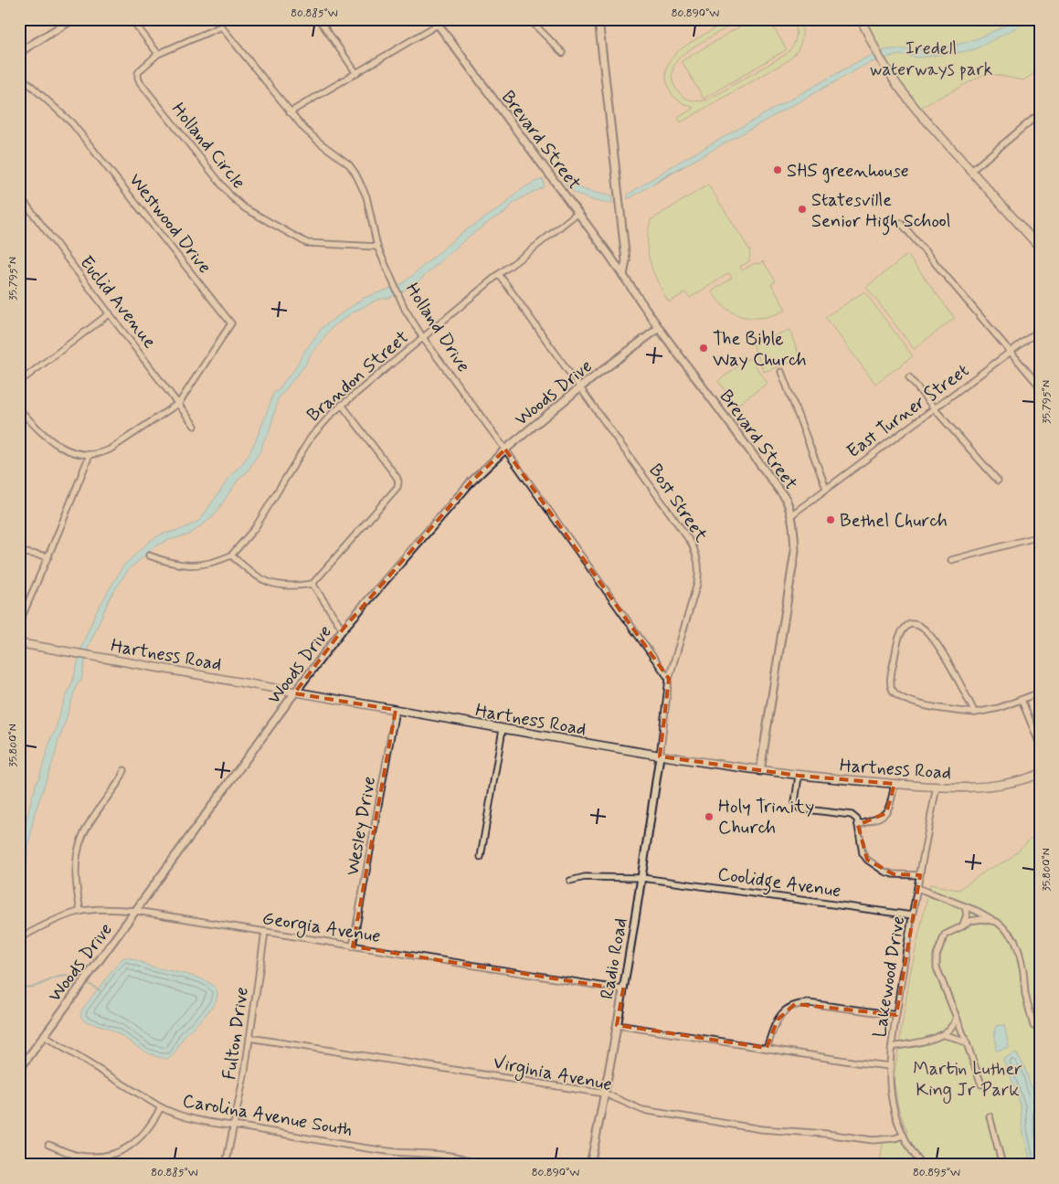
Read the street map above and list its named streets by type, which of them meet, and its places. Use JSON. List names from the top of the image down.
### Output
{
  "streets": {
    "main road": ["Hartness Road"],
    "street": [
      "Brevard Street",
      "Holland Circle",
      "Westwood Drive",
      "Euclid Avenue",
      "Holland Drive",
      "Brandon Street",
      "Woods Drive",
      "East Turner Street",
      "Bost Street",
      "Wesley Drive",
      "Coolidge Avenue",
      "Georgia Avenue",
      "Radio Road",
      "Lakewood Drive",
      "Fulton Drive",
      "Virginia Avenue",
      "Carolina Avenue South"
    ]
  },
  "crossings": [
    ["Brevard Street", "Brandon Street"],
    ["Brevard Street", "Woods Drive"],
    ["Brevard Street", "East Turner Street"],
    ["Brevard Street", "Hartness Road"],
    ["Holland Circle", "Holland Drive"],
    ["Westwood Drive", "Euclid Avenue"],
    ["Holland Drive", "Brandon Street"],
    ["Holland Drive", "Woods Drive"],
    ["Holland Drive", "Bost Street"],
    ["Brandon Street", "Bost Street"],
    ["Woods Drive", "Bost Street"],
    ["Woods Drive", "Hartness Road"],
    ["Woods Drive", "Georgia Avenue"],
    ["Woods Drive", "Carolina Avenue South"],
    ["Bost Street", "Hartness Road"],
    ["Bost Street", "Radio Road"],
    ["Hartness Road", "Wesley Drive"],
    ["Hartness Road", "Radio Road"],
    ["Hartness Road", "Lakewood Drive"],
    ["Wesley Drive", "Georgia Avenue"],
    ["Coolidge Avenue", "Radio Road"],
    ["Coolidge Avenue", "Lakewood Drive"],
    ["Georgia Avenue", "Radio Road"],
    ["Georgia Avenue", "Fulton Drive"],
    ["Radio Road", "Virginia Avenue"],
    ["Lakewood Drive", "Virginia Avenue"],
    ["Fulton Drive", "Virginia Avenue"],
    ["Fulton Drive", "Carolina Avenue South"]
  ],
  "parks": ["Iredell waterways park", "Martin Luther King Jr Park"],
  "places": [
    "SHS greenhouse",
    "Statesville Senior High School",
    "The Bible Way Church",
    "Bethel Church",
    "Holy Trinity Church"
  ],
  "coordinates": [
    "80.885°W",
    "80.890°W",
    "35.795°N",
    "35.800°N",
    "80.895°W"
  ]
}
